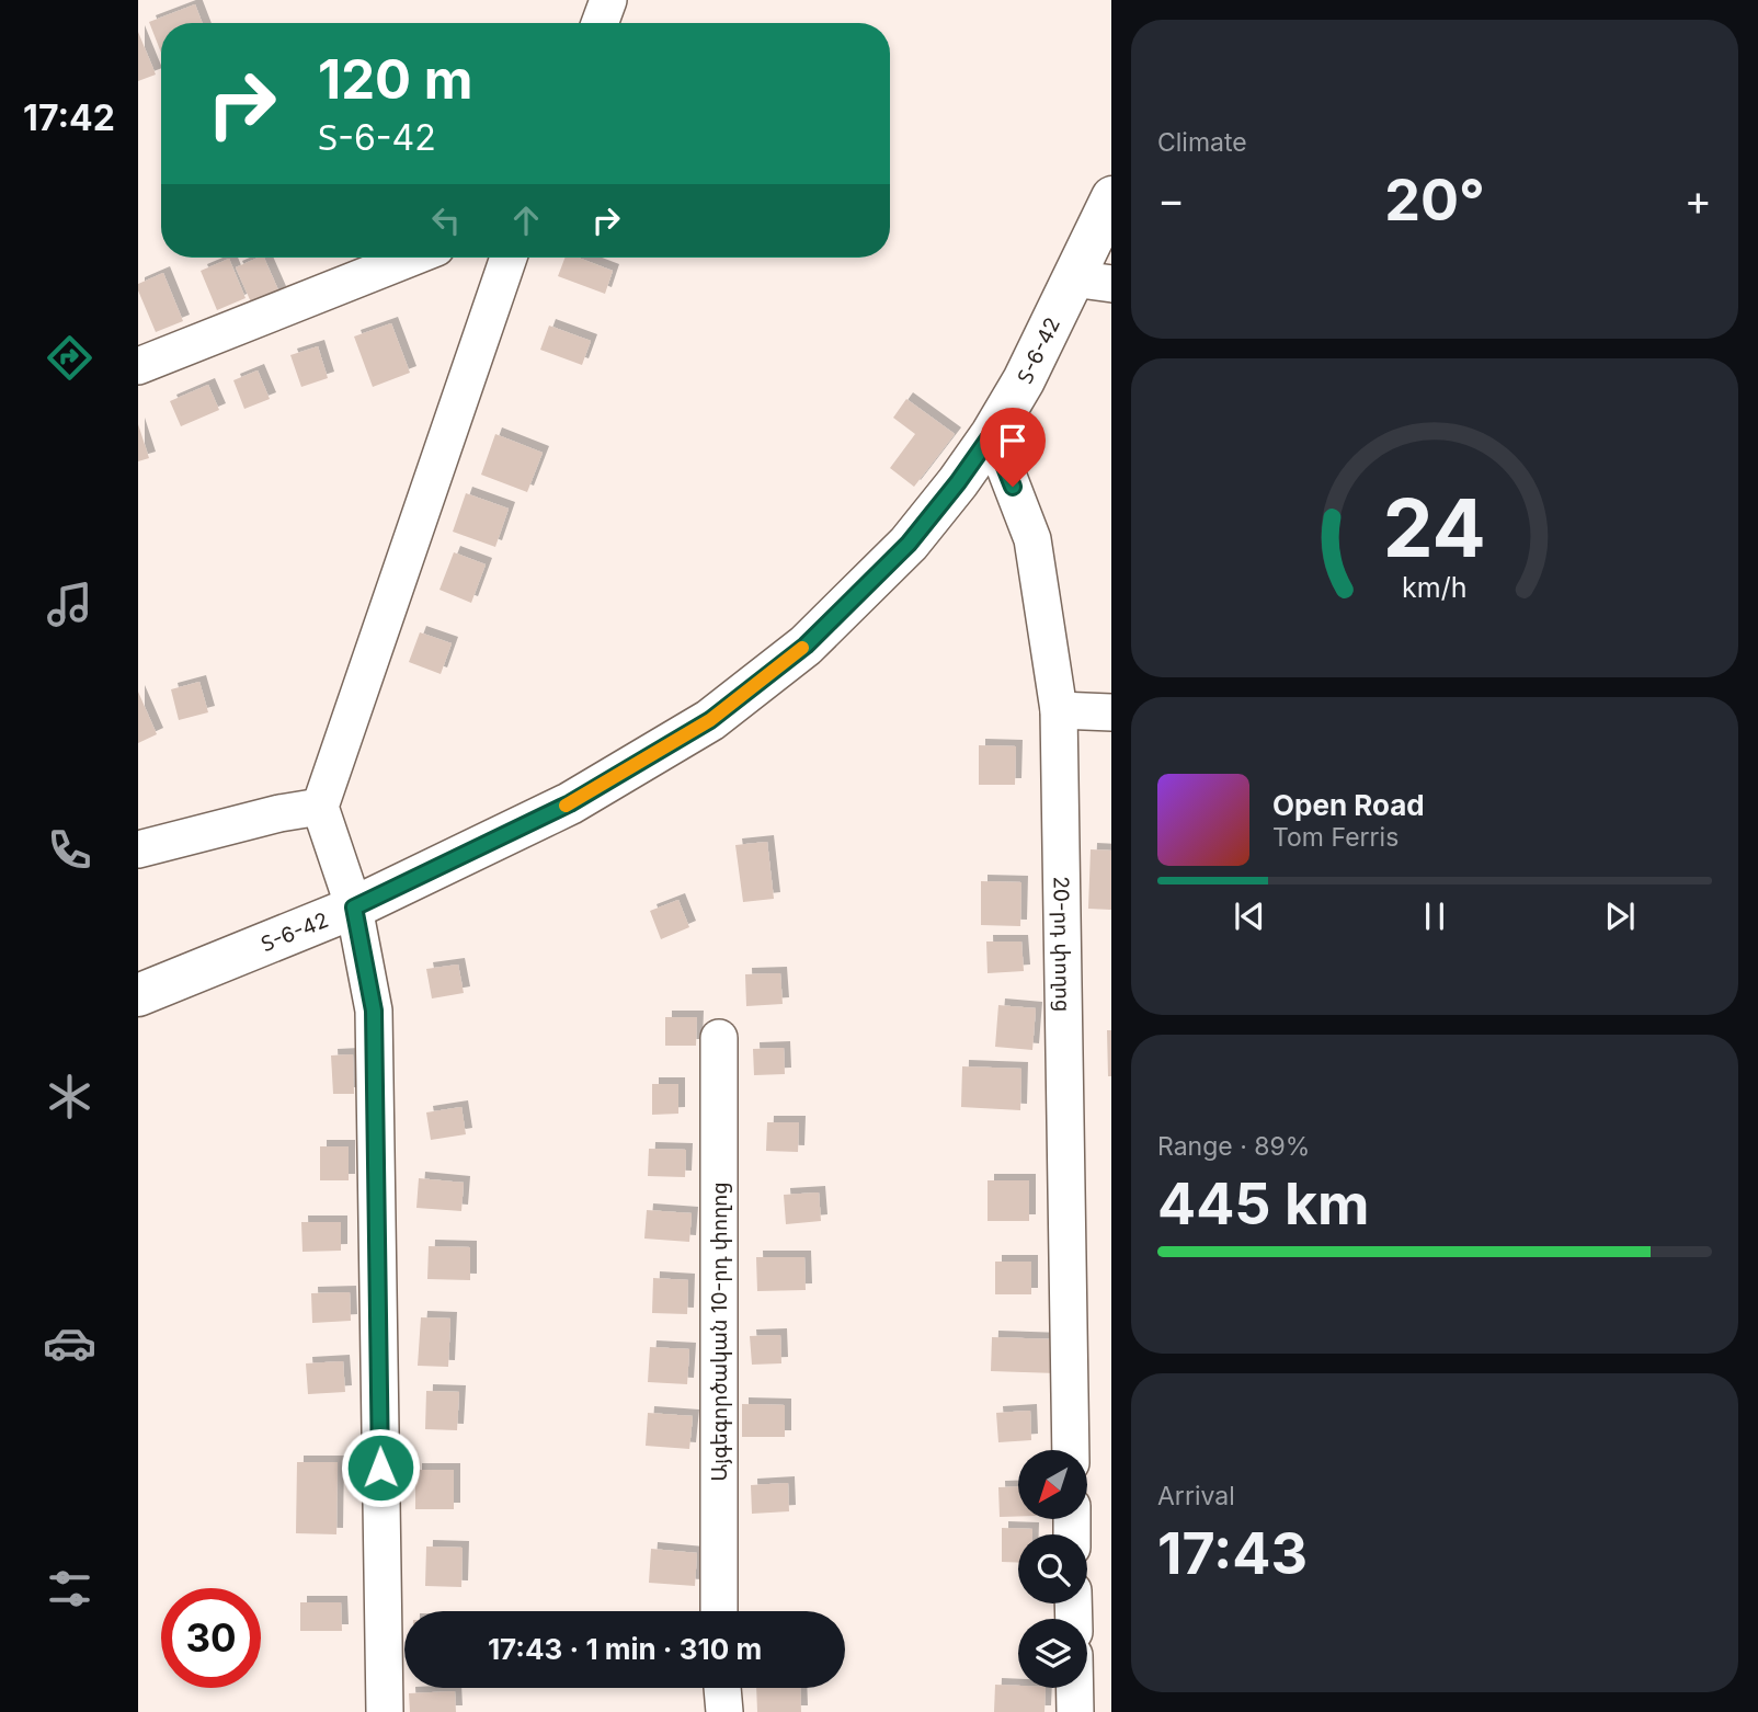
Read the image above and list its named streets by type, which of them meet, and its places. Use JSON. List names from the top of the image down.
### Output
{
  "streets": {
    "main road": ["Տ-6-42"],
    "street": ["20-րդ փողոց", "Այգեգործական 10-րդ փողոց"]
  },
  "crossings": [
    ["Տ-6-42", "20-րդ փողոց"]
  ],
  "north": "bottom left",
  "page": {
    "tabs": "17:42",
    "tile": [
      "Climate",
      ["Range · 89%", "445 km"],
      ["Arrival", "17:43"]
    ],
    "turn": ["120 m", "Տ-6-42"],
    "heat": ["−", "20°", "+"],
    "song": ["Open Road", "Tom Ferris"],
    "limit": "30",
    "trip": "17:43 · 1 min · 310 m",
    "gauge": ["24", "km/h"]
  }
}
